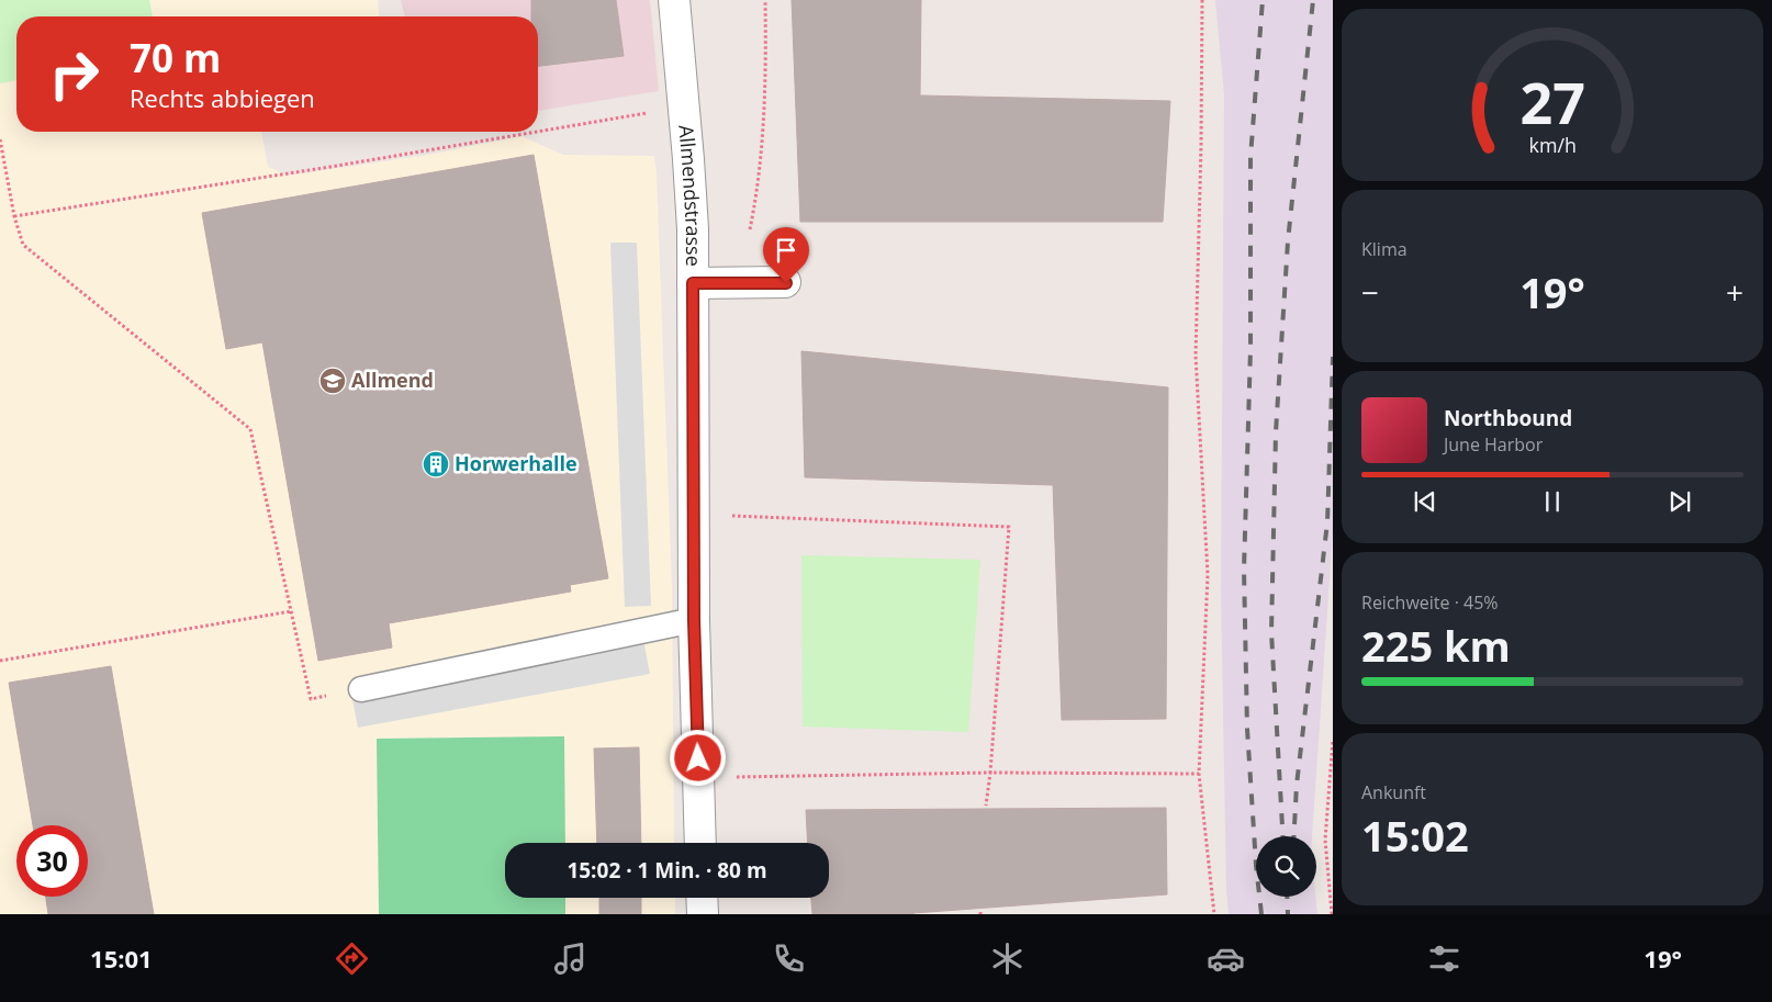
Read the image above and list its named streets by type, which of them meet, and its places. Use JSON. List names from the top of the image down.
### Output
{
  "streets": {
    "street": ["Allmendstrasse"]
  },
  "places": {
    "school or university": ["Allmend"],
    "building": ["Horwerhalle"]
  },
  "page": {
    "turn": ["70 m", "Rechts abbiegen"],
    "tile": [
      "Klima",
      ["Reichweite · 45%", "225 km"],
      ["Ankunft", "15:02"]
    ],
    "heat": ["−", "19°", "+"],
    "song": ["Northbound", "June Harbor"],
    "limit": "30",
    "trip": "15:02 · 1 Min. · 80 m",
    "tabs": ["15:01", "19°"],
    "gauge": ["27", "km/h"]
  }
}
